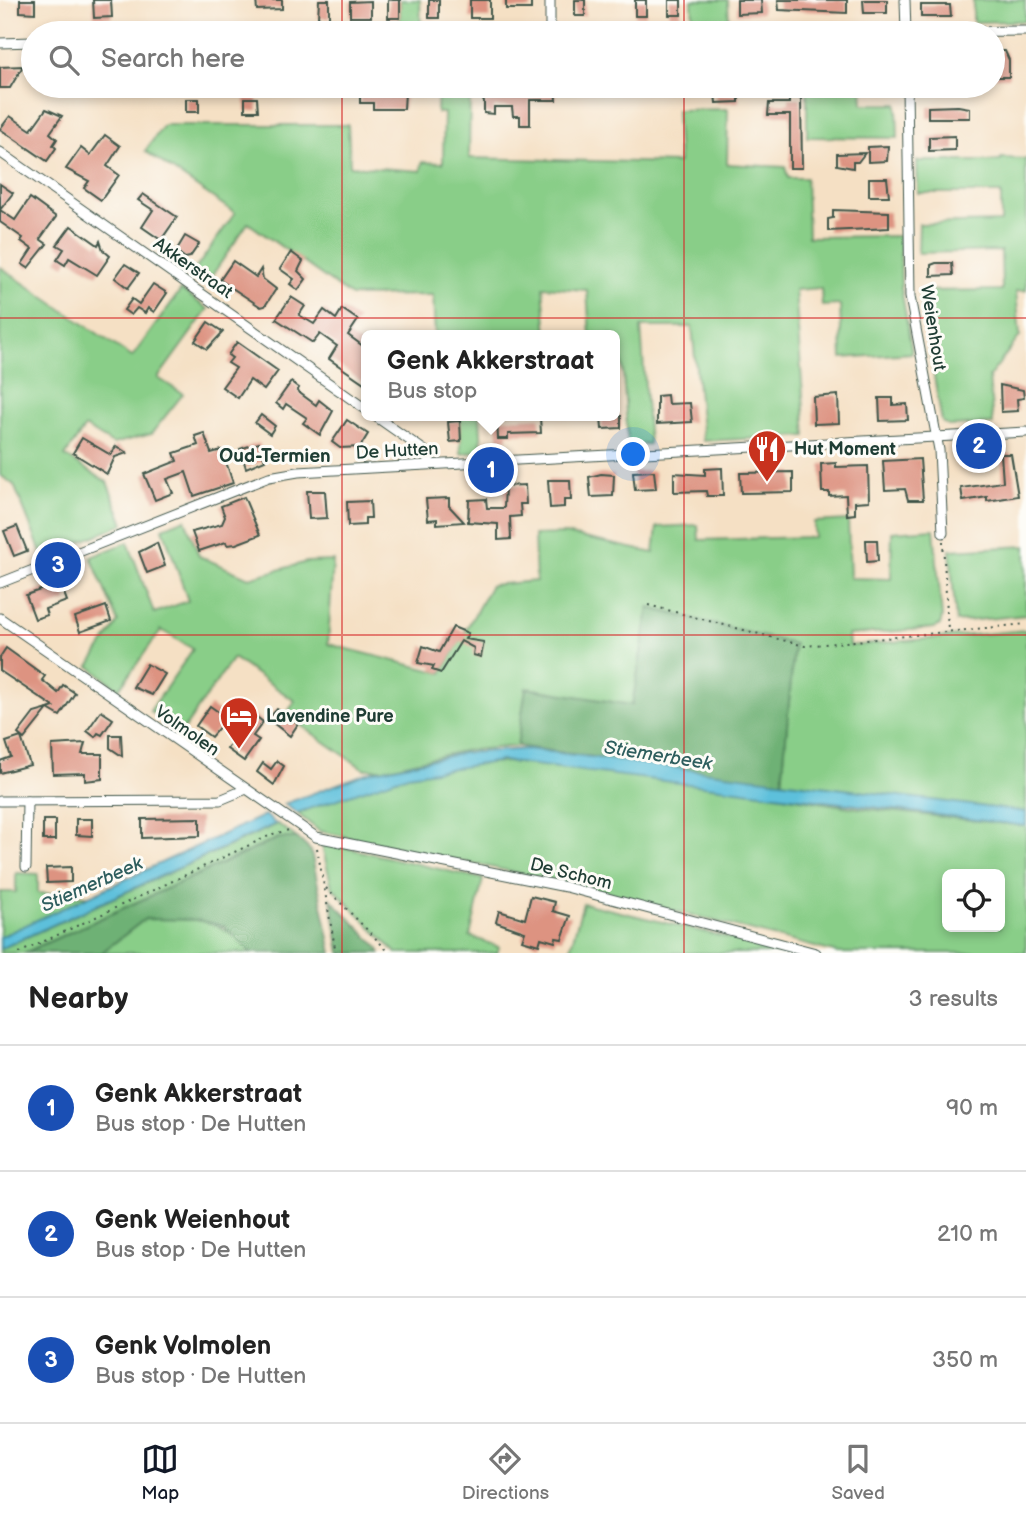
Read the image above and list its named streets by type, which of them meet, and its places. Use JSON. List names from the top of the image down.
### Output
{
  "streets": {
    "street": [
      "Akkerstraat",
      "Weienhout",
      "De Hutten",
      "Volmolen",
      "De Schom"
    ]
  },
  "crossings": [
    ["Weienhout", "De Hutten"],
    ["Volmolen", "De Schom"]
  ],
  "districts": ["Oud-Termien"],
  "water": ["Stiemerbeek"],
  "places": {
    "restaurant": ["Hut Moment"],
    "hotel": ["Lavendine Pure"]
  },
  "page": {
    "search": "Search here",
    "popup": ["Genk Akkerstraat", "Bus stop"],
    "pins": ["2", "1", "3"],
    "heading": ["Nearby", "3 results"],
    "list": [
      {
        "mark": "1",
        "name": "Genk Akkerstraat",
        "note": "Bus stop · De Hutten",
        "value": "90 m"
      },
      {
        "mark": "2",
        "name": "Genk Weienhout",
        "note": "Bus stop · De Hutten",
        "value": "210 m"
      },
      {
        "mark": "3",
        "name": "Genk Volmolen",
        "note": "Bus stop · De Hutten",
        "value": "350 m"
      }
    ],
    "nav": ["Map", "Directions", "Saved"]
  }
}
